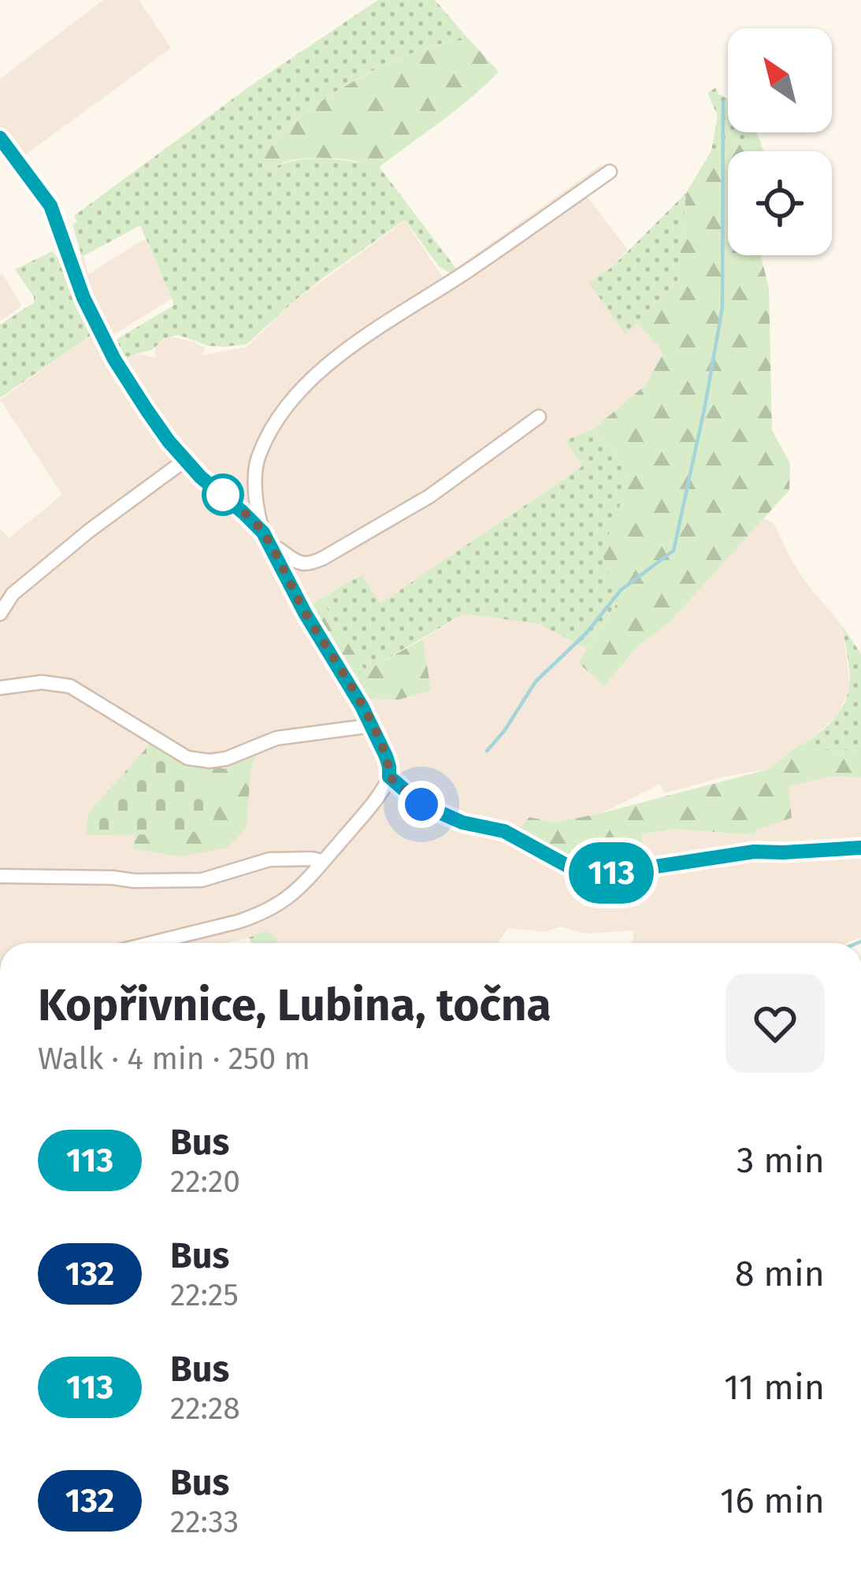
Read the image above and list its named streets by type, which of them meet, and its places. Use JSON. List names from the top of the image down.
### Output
{
  "lines": ["bus line 113"],
  "north": "top left",
  "page": {
    "on_map": "113",
    "heading": ["Kopřivnice, Lubina, točna", "Walk · 4 min · 250 m"],
    "list": [
      {
        "mark": "113",
        "name": "Bus",
        "note": "22:20",
        "value": "3 min"
      },
      {
        "mark": "132",
        "name": "Bus",
        "note": "22:25",
        "value": "8 min"
      },
      {
        "mark": "113",
        "name": "Bus",
        "note": "22:28",
        "value": "11 min"
      },
      {
        "mark": "132",
        "name": "Bus",
        "note": "22:33",
        "value": "16 min"
      }
    ]
  }
}
